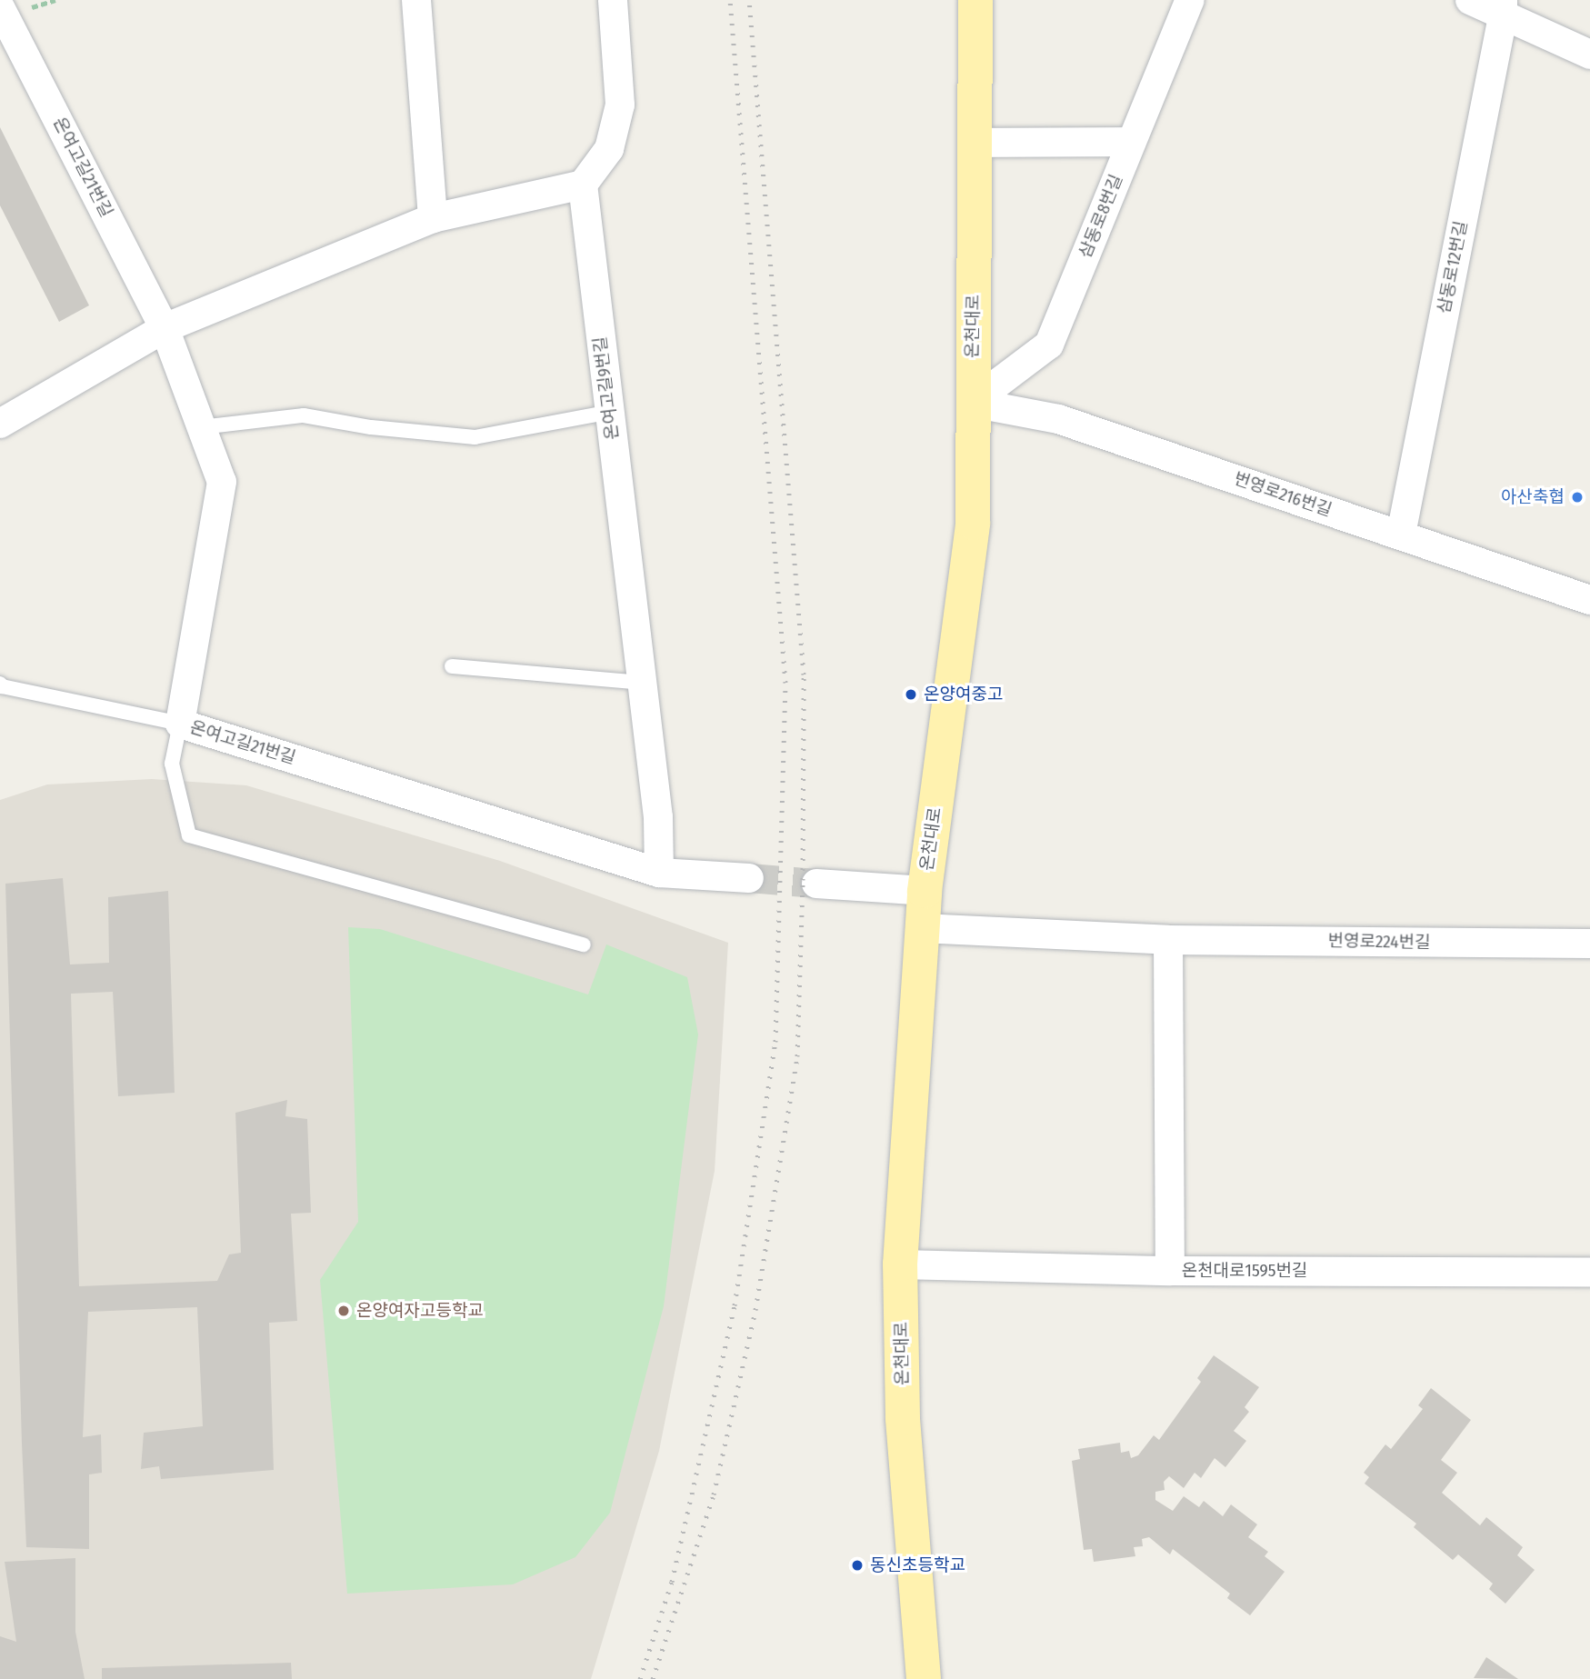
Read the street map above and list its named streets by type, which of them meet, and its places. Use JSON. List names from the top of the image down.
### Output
{
  "streets": {
    "main road": ["온천대로"],
    "street": [
      "온여고길21번길",
      "삼동로8번길",
      "삼동로12번길",
      "온여고길9번길",
      "번영로216번길",
      "번영로224번길",
      "온천대로1595번길"
    ]
  },
  "crossings": [
    ["온여고길21번길", "온여고길9번길"],
    ["삼동로8번길", "온천대로"],
    ["삼동로8번길", "번영로216번길"],
    ["삼동로12번길", "번영로216번길"],
    ["온천대로", "번영로216번길"],
    ["온천대로", "번영로224번길"],
    ["온천대로", "온천대로1595번길"]
  ],
  "places": [
    "아산축협",
    "온양여중고",
    "온양여자고등학교",
    "동신초등학교"
  ]
}
